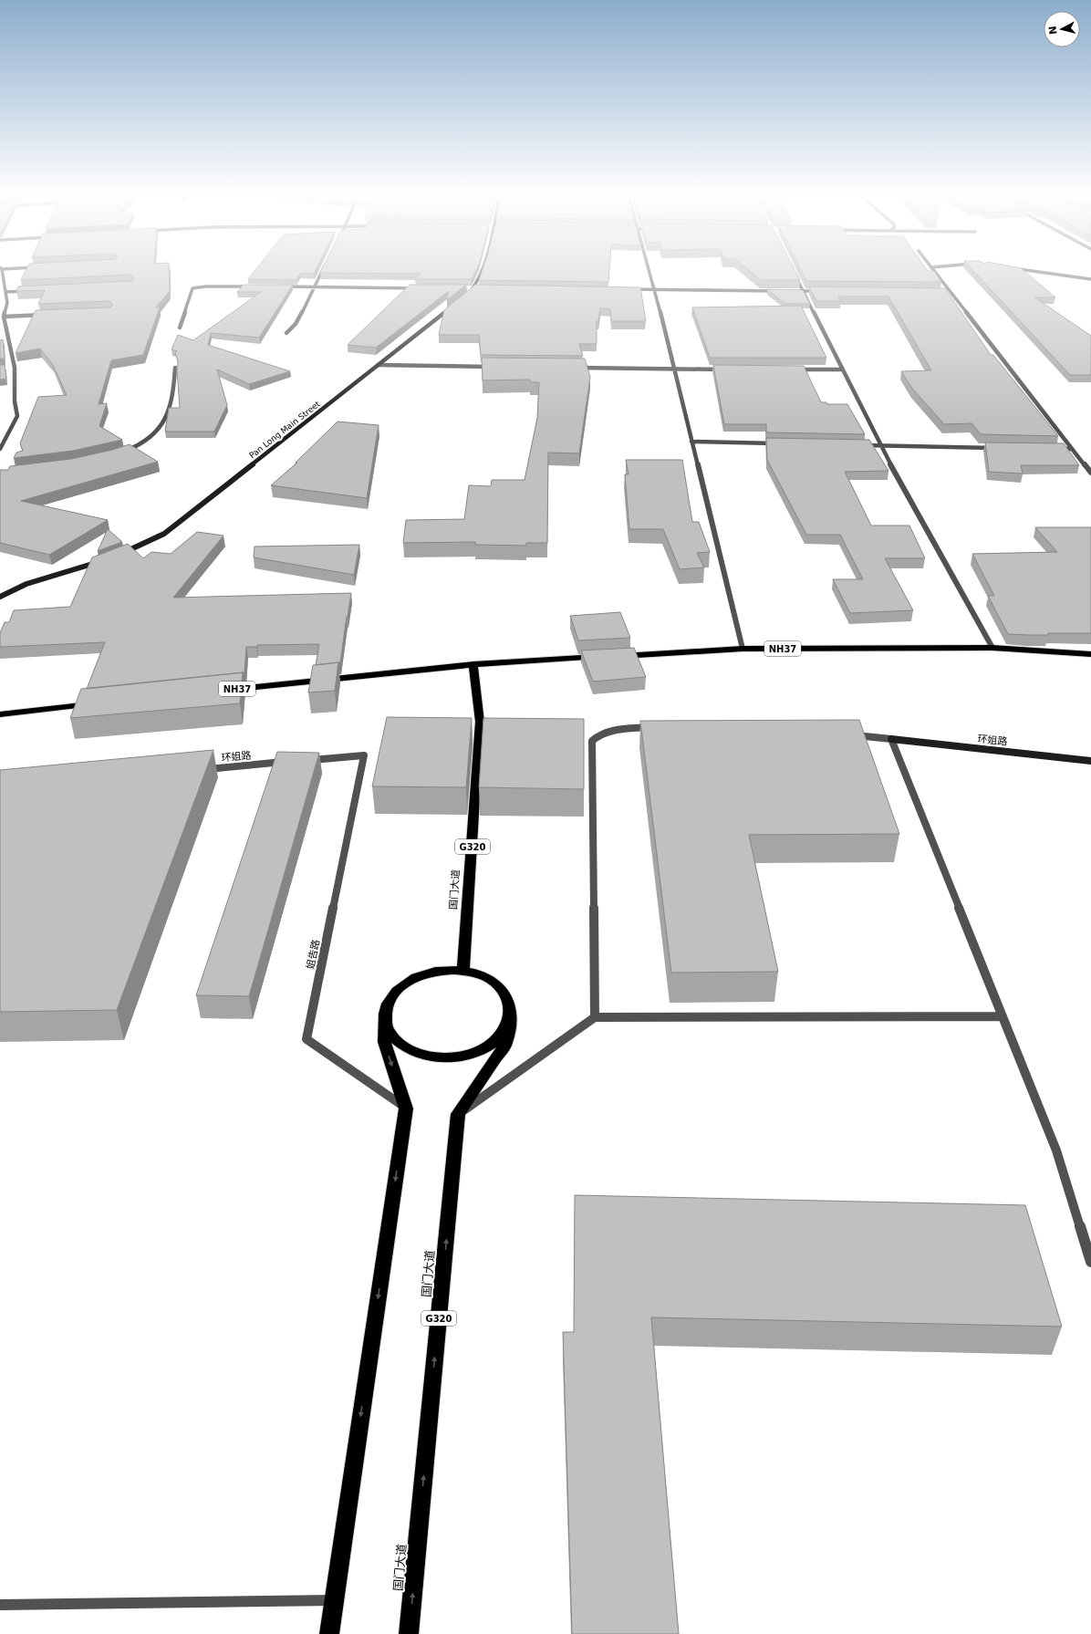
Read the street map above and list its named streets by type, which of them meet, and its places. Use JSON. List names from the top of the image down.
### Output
{
  "streets": {
    "highway": ["NH37", "G320", "国门大道"],
    "street": ["Pan Long Main Street", "环姐路", "姐告路"]
  },
  "crossings": [
    ["NH37", "国门大道"]
  ],
  "north": "left"
}
